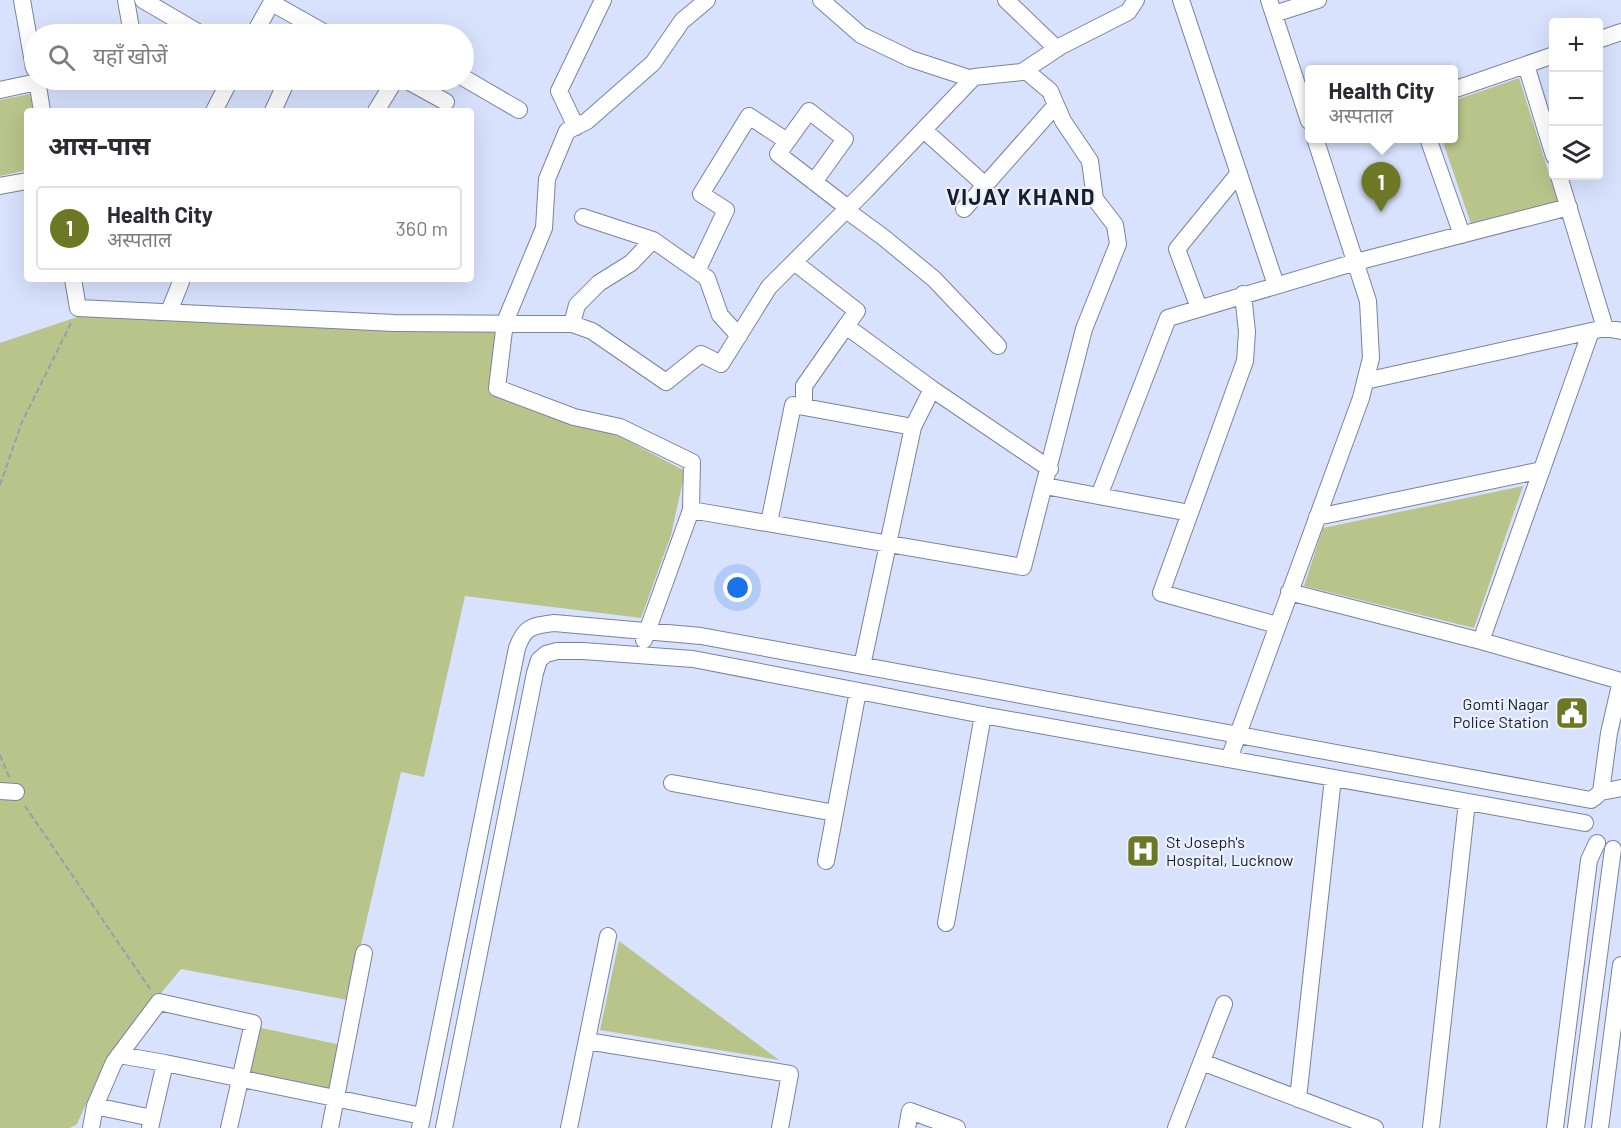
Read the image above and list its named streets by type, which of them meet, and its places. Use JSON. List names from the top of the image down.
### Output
{
  "districts": ["VIJAY KHAND"],
  "places": {
    "public building": ["Gomti Nagar Police Station"],
    "hospital": ["St Joseph's Hospital, Lucknow"]
  },
  "page": {
    "map_buttons": ["+", "−"],
    "search": "यहाँ खोजें",
    "popup": ["Health City", "अस्पताल"],
    "heading": "आस-पास",
    "pins": "1",
    "list": [
      {
        "mark": "1",
        "name": "Health City",
        "note": "अस्पताल",
        "value": "360 m"
      }
    ]
  }
}
